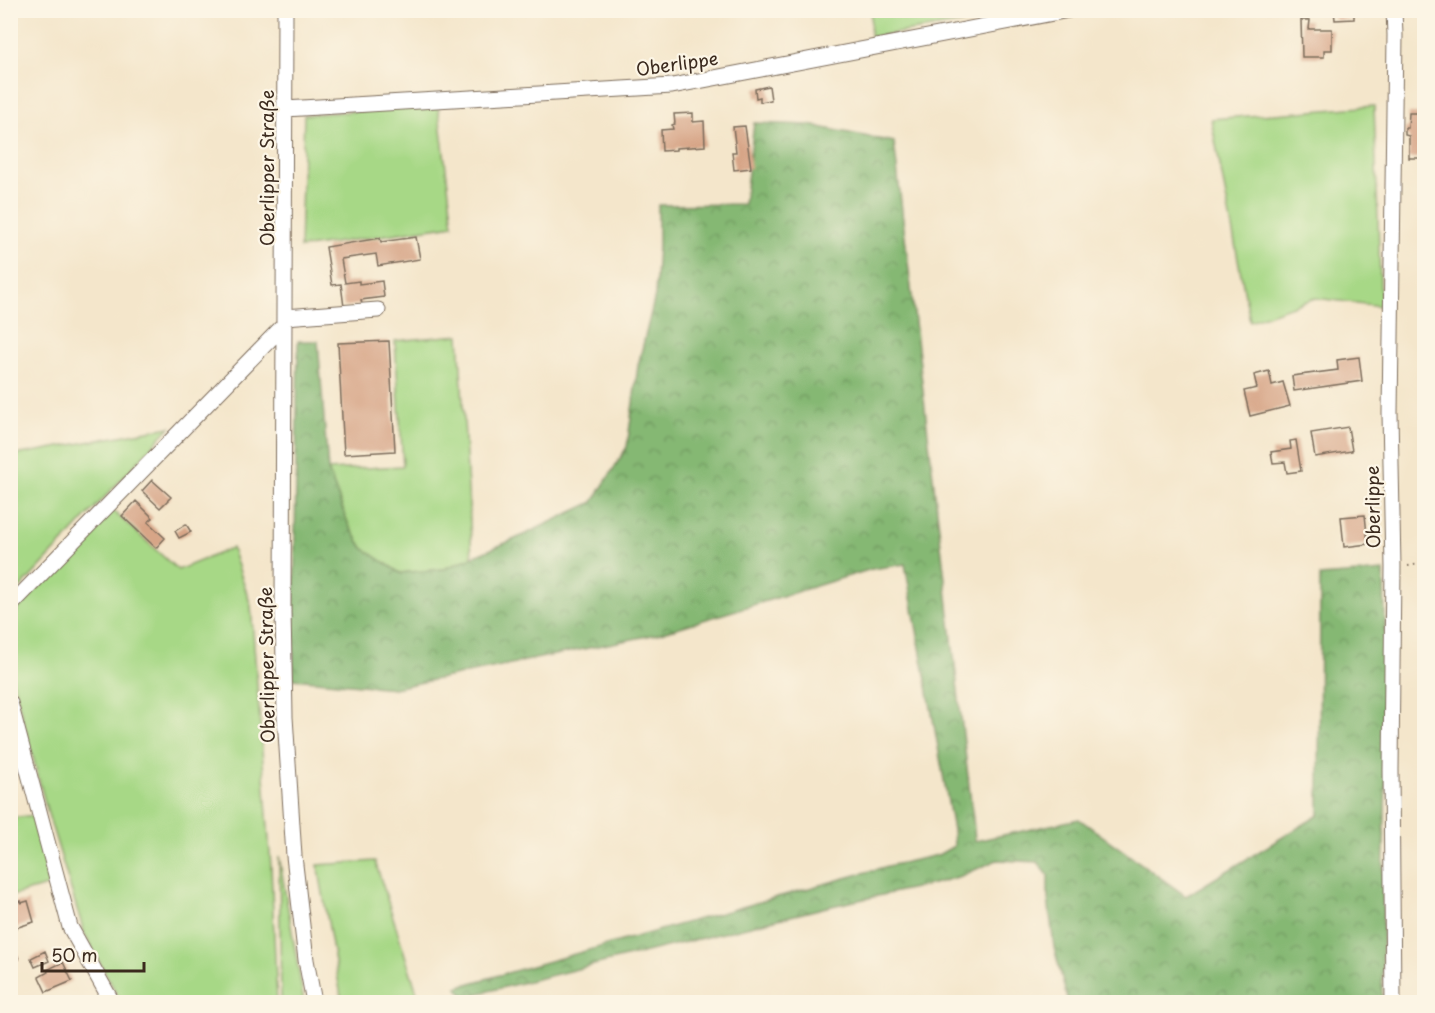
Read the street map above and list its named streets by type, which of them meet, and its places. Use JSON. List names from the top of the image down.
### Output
{
  "streets": {
    "street": ["Oberlippe", "Oberlipper Straße"]
  },
  "crossings": [
    ["Oberlippe", "Oberlipper Straße"]
  ],
  "scale_bar": "50 m"
}
